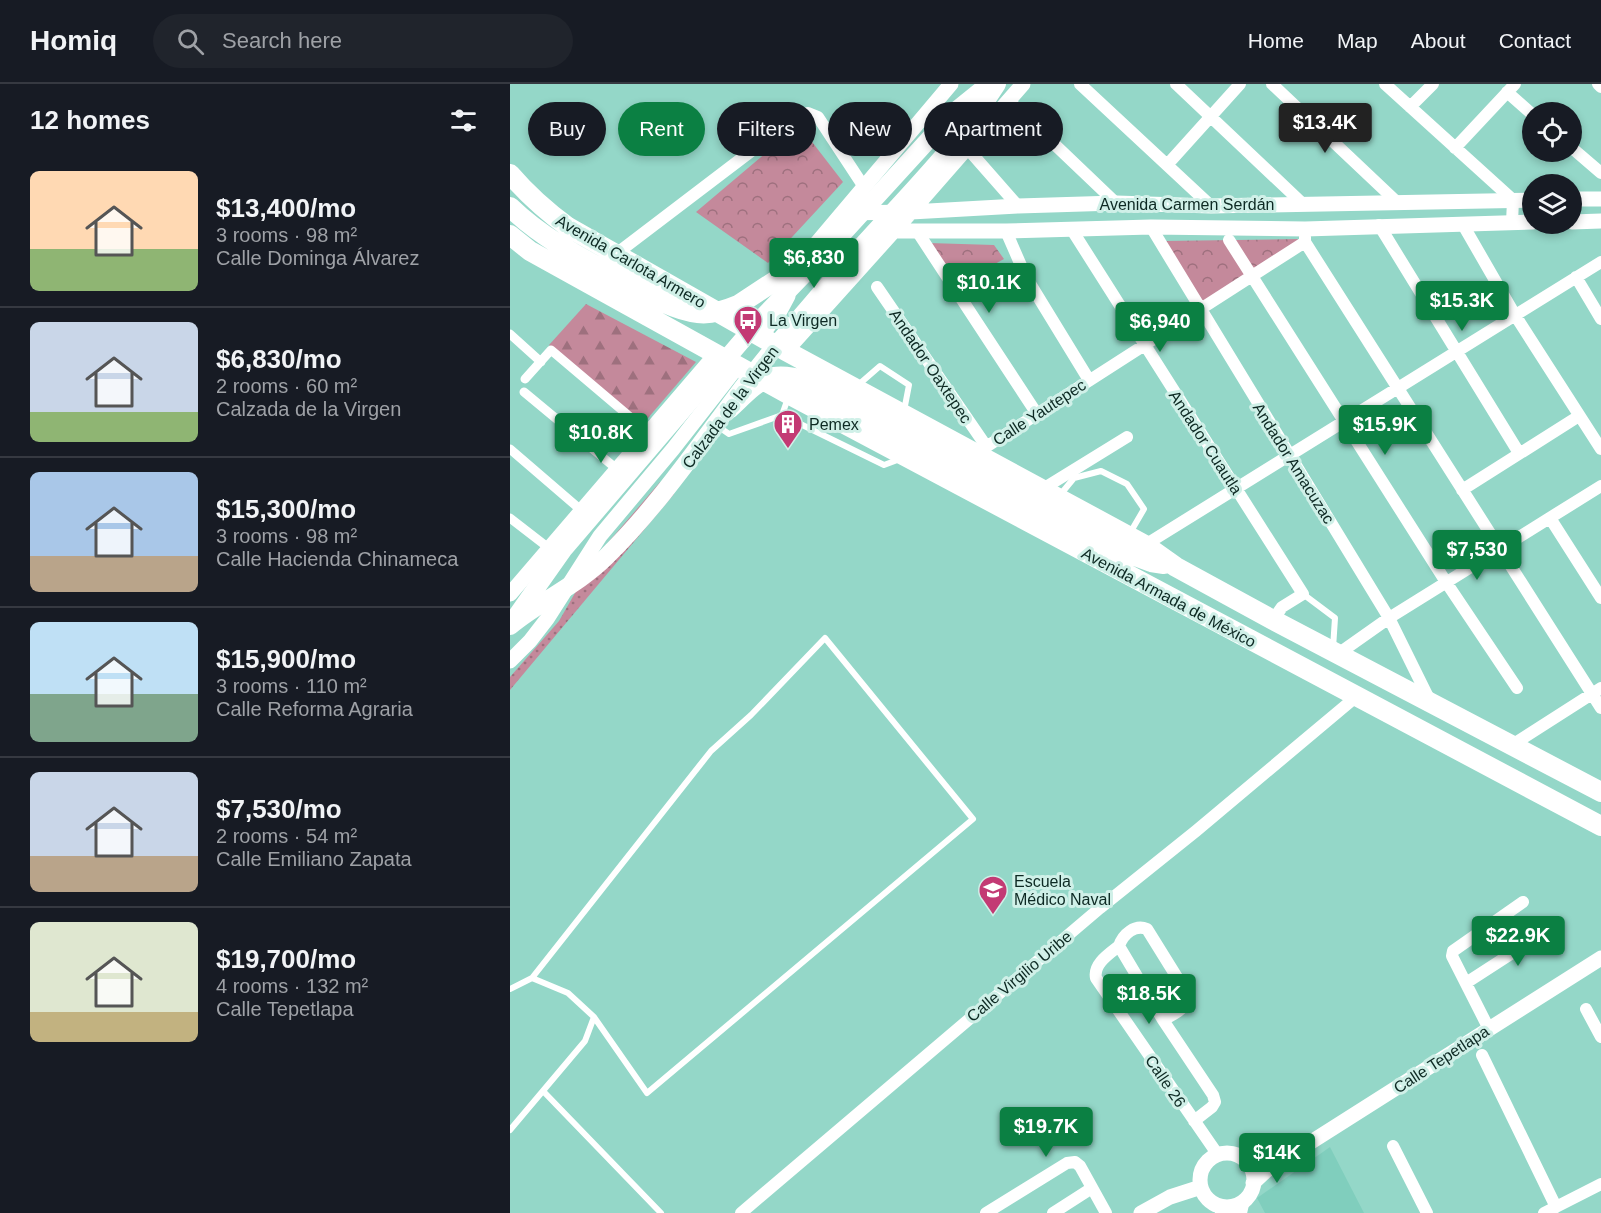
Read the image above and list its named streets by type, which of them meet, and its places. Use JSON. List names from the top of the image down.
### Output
{
  "streets": {
    "main road": ["Avenida Carlota Armero", "Calzada de la Virgen", "Avenida Armada de México"],
    "street": [
      "Avenida Carmen Serdán",
      "Andador Oaxtepec",
      "Calle Yautepec",
      "Andador Cuautla",
      "Andador Amacuzac",
      "Calle Virgilio Uribe",
      "Calle Tepetlapa",
      "Calle 26"
    ]
  },
  "crossings": [
    ["Avenida Carmen Serdán", "Calzada de la Virgen"],
    ["Avenida Carmen Serdán", "Calle Yautepec"],
    ["Avenida Carmen Serdán", "Andador Cuautla"],
    ["Avenida Carmen Serdán", "Andador Amacuzac"],
    ["Avenida Carlota Armero", "Calzada de la Virgen"],
    ["Avenida Carlota Armero", "Avenida Armada de México"],
    ["Andador Oaxtepec", "Calle Yautepec"],
    ["Andador Oaxtepec", "Avenida Armada de México"],
    ["Calzada de la Virgen", "Avenida Armada de México"],
    ["Calle Yautepec", "Andador Cuautla"],
    ["Calle Yautepec", "Andador Amacuzac"],
    ["Calle Yautepec", "Avenida Armada de México"],
    ["Andador Cuautla", "Avenida Armada de México"],
    ["Andador Amacuzac", "Avenida Armada de México"],
    ["Avenida Armada de México", "Calle Virgilio Uribe"],
    ["Calle Tepetlapa", "Calle 26"]
  ],
  "places": {
    "bus stop": ["La Virgen"],
    "building": ["Pemex"],
    "school or university": ["Escuela Médico Naval"]
  },
  "page": {
    "header": "Homiq",
    "search": "Search here",
    "nav": [
      "Home",
      "Map",
      "About",
      "Contact"
    ],
    "heading": "12 homes",
    "chip": [
      "Buy",
      "Rent",
      "Filters",
      "New",
      "Apartment"
    ],
    "price": [
      "$13.4K",
      "$6,830",
      "$10.1K",
      "$15.3K",
      "$6,940",
      "$15.9K",
      "$10.8K",
      "$7,530",
      "$22.9K",
      "$18.5K",
      "$19.7K",
      "$14K"
    ],
    "list": [
      {
        "name": "$13,400/mo",
        "note": "3 rooms · 98 m² · Calle Dominga Álvarez"
      },
      {
        "name": "$6,830/mo",
        "note": "2 rooms · 60 m² · Calzada de la Virgen"
      },
      {
        "name": "$15,300/mo",
        "note": "3 rooms · 98 m² · Calle Hacienda Chinameca"
      },
      {
        "name": "$15,900/mo",
        "note": "3 rooms · 110 m² · Calle Reforma Agraria"
      },
      {
        "name": "$7,530/mo",
        "note": "2 rooms · 54 m² · Calle Emiliano Zapata"
      },
      {
        "name": "$19,700/mo",
        "note": "4 rooms · 132 m² · Calle Tepetlapa"
      }
    ]
  }
}
